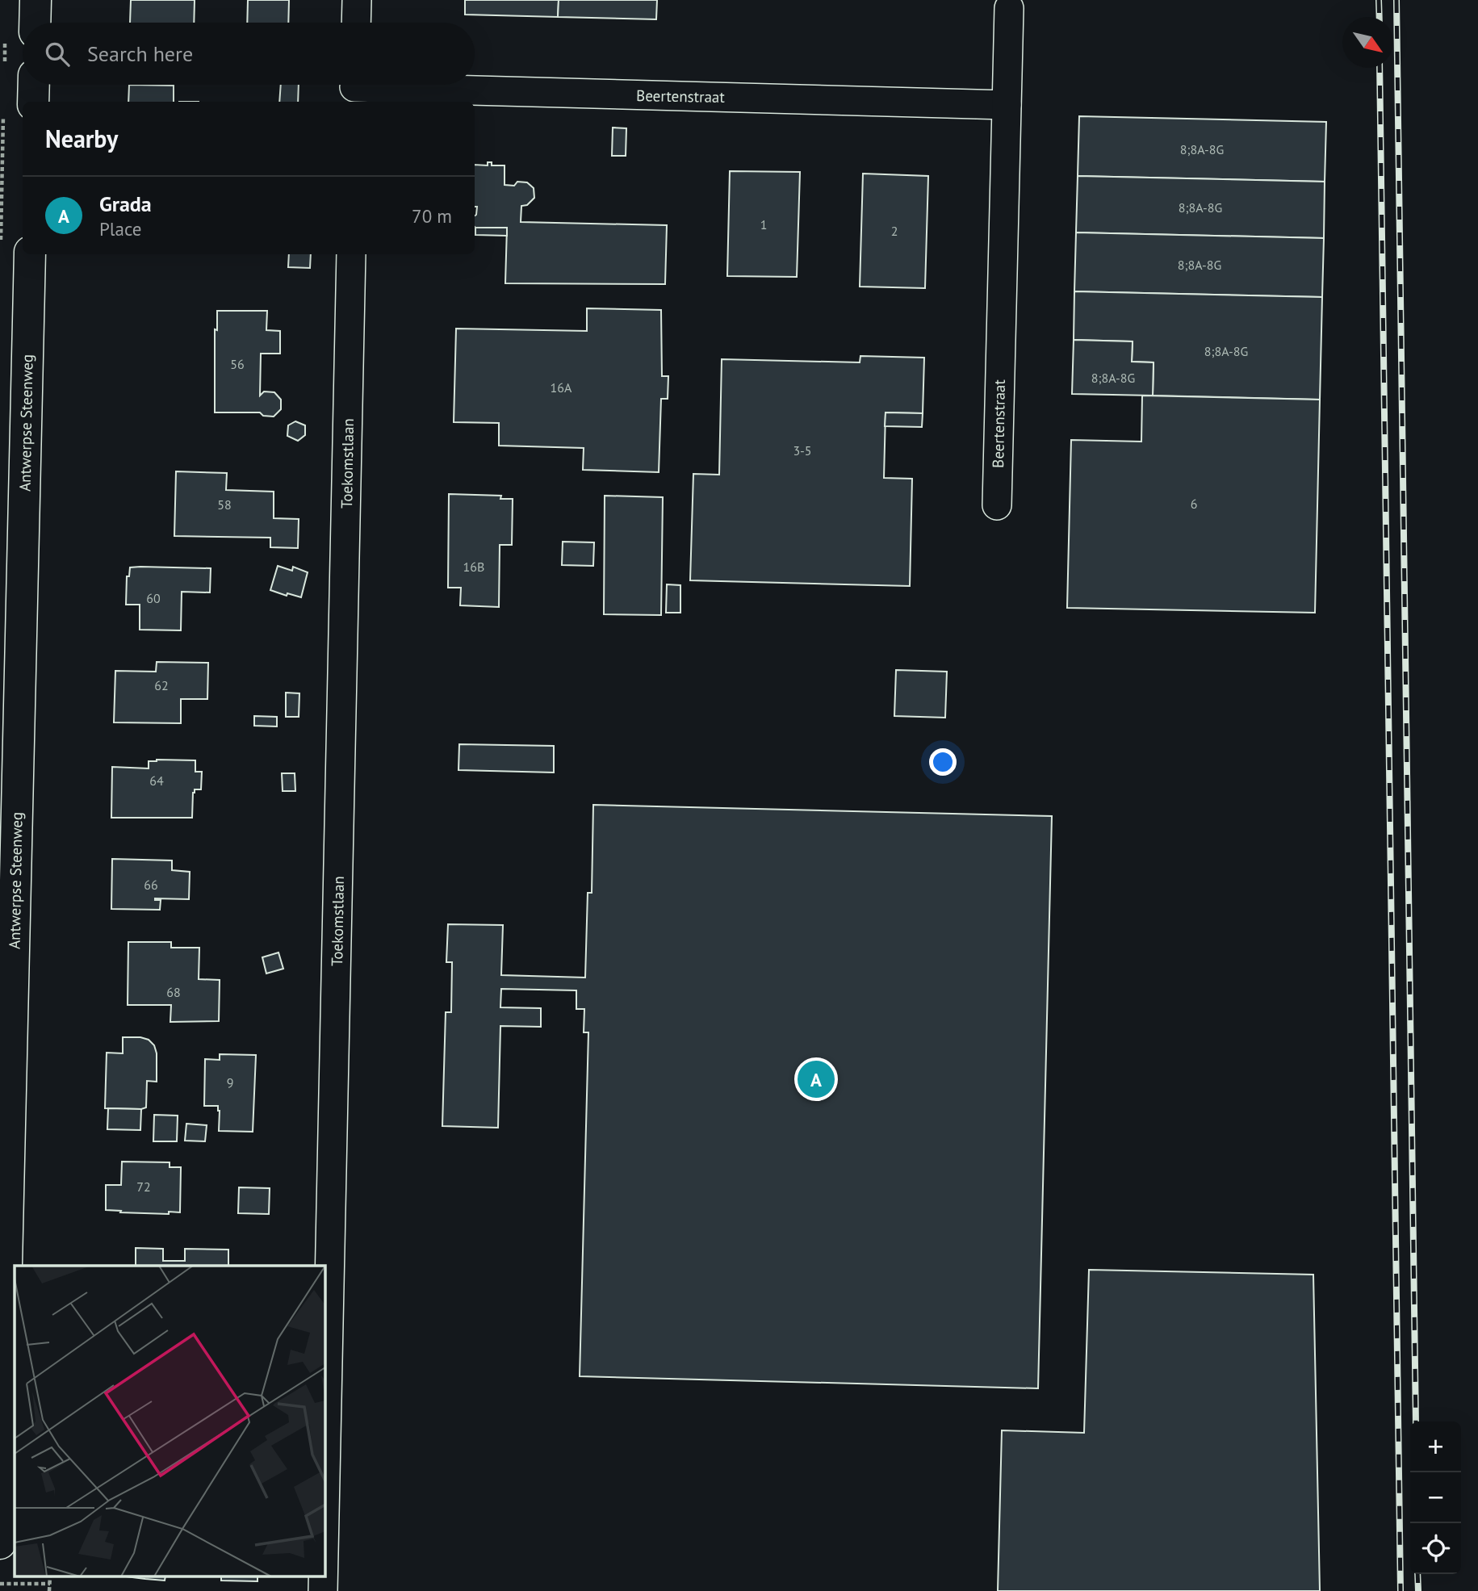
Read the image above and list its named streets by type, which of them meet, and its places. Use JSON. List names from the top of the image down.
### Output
{
  "streets": {
    "main road": ["Antwerpse Steenweg"],
    "street": ["Beertenstraat", "Toekomstlaan"]
  },
  "house_numbers": [
    "8;8A-8G",
    "8;8A-8G",
    "1",
    "2",
    "8;8A-8G",
    "8;8A-8G",
    "56",
    "8;8A-8G",
    "16A",
    "3-5",
    "6",
    "58",
    "16B",
    "60",
    "62",
    "64",
    "66",
    "68",
    "9",
    "72"
  ],
  "north": "bottom right",
  "page": {
    "search": "Search here",
    "heading": "Nearby",
    "list": [
      {
        "mark": "A",
        "name": "Grada",
        "note": "Place",
        "value": "70 m"
      }
    ],
    "pins": "A",
    "map_buttons": ["+", "−"]
  }
}
